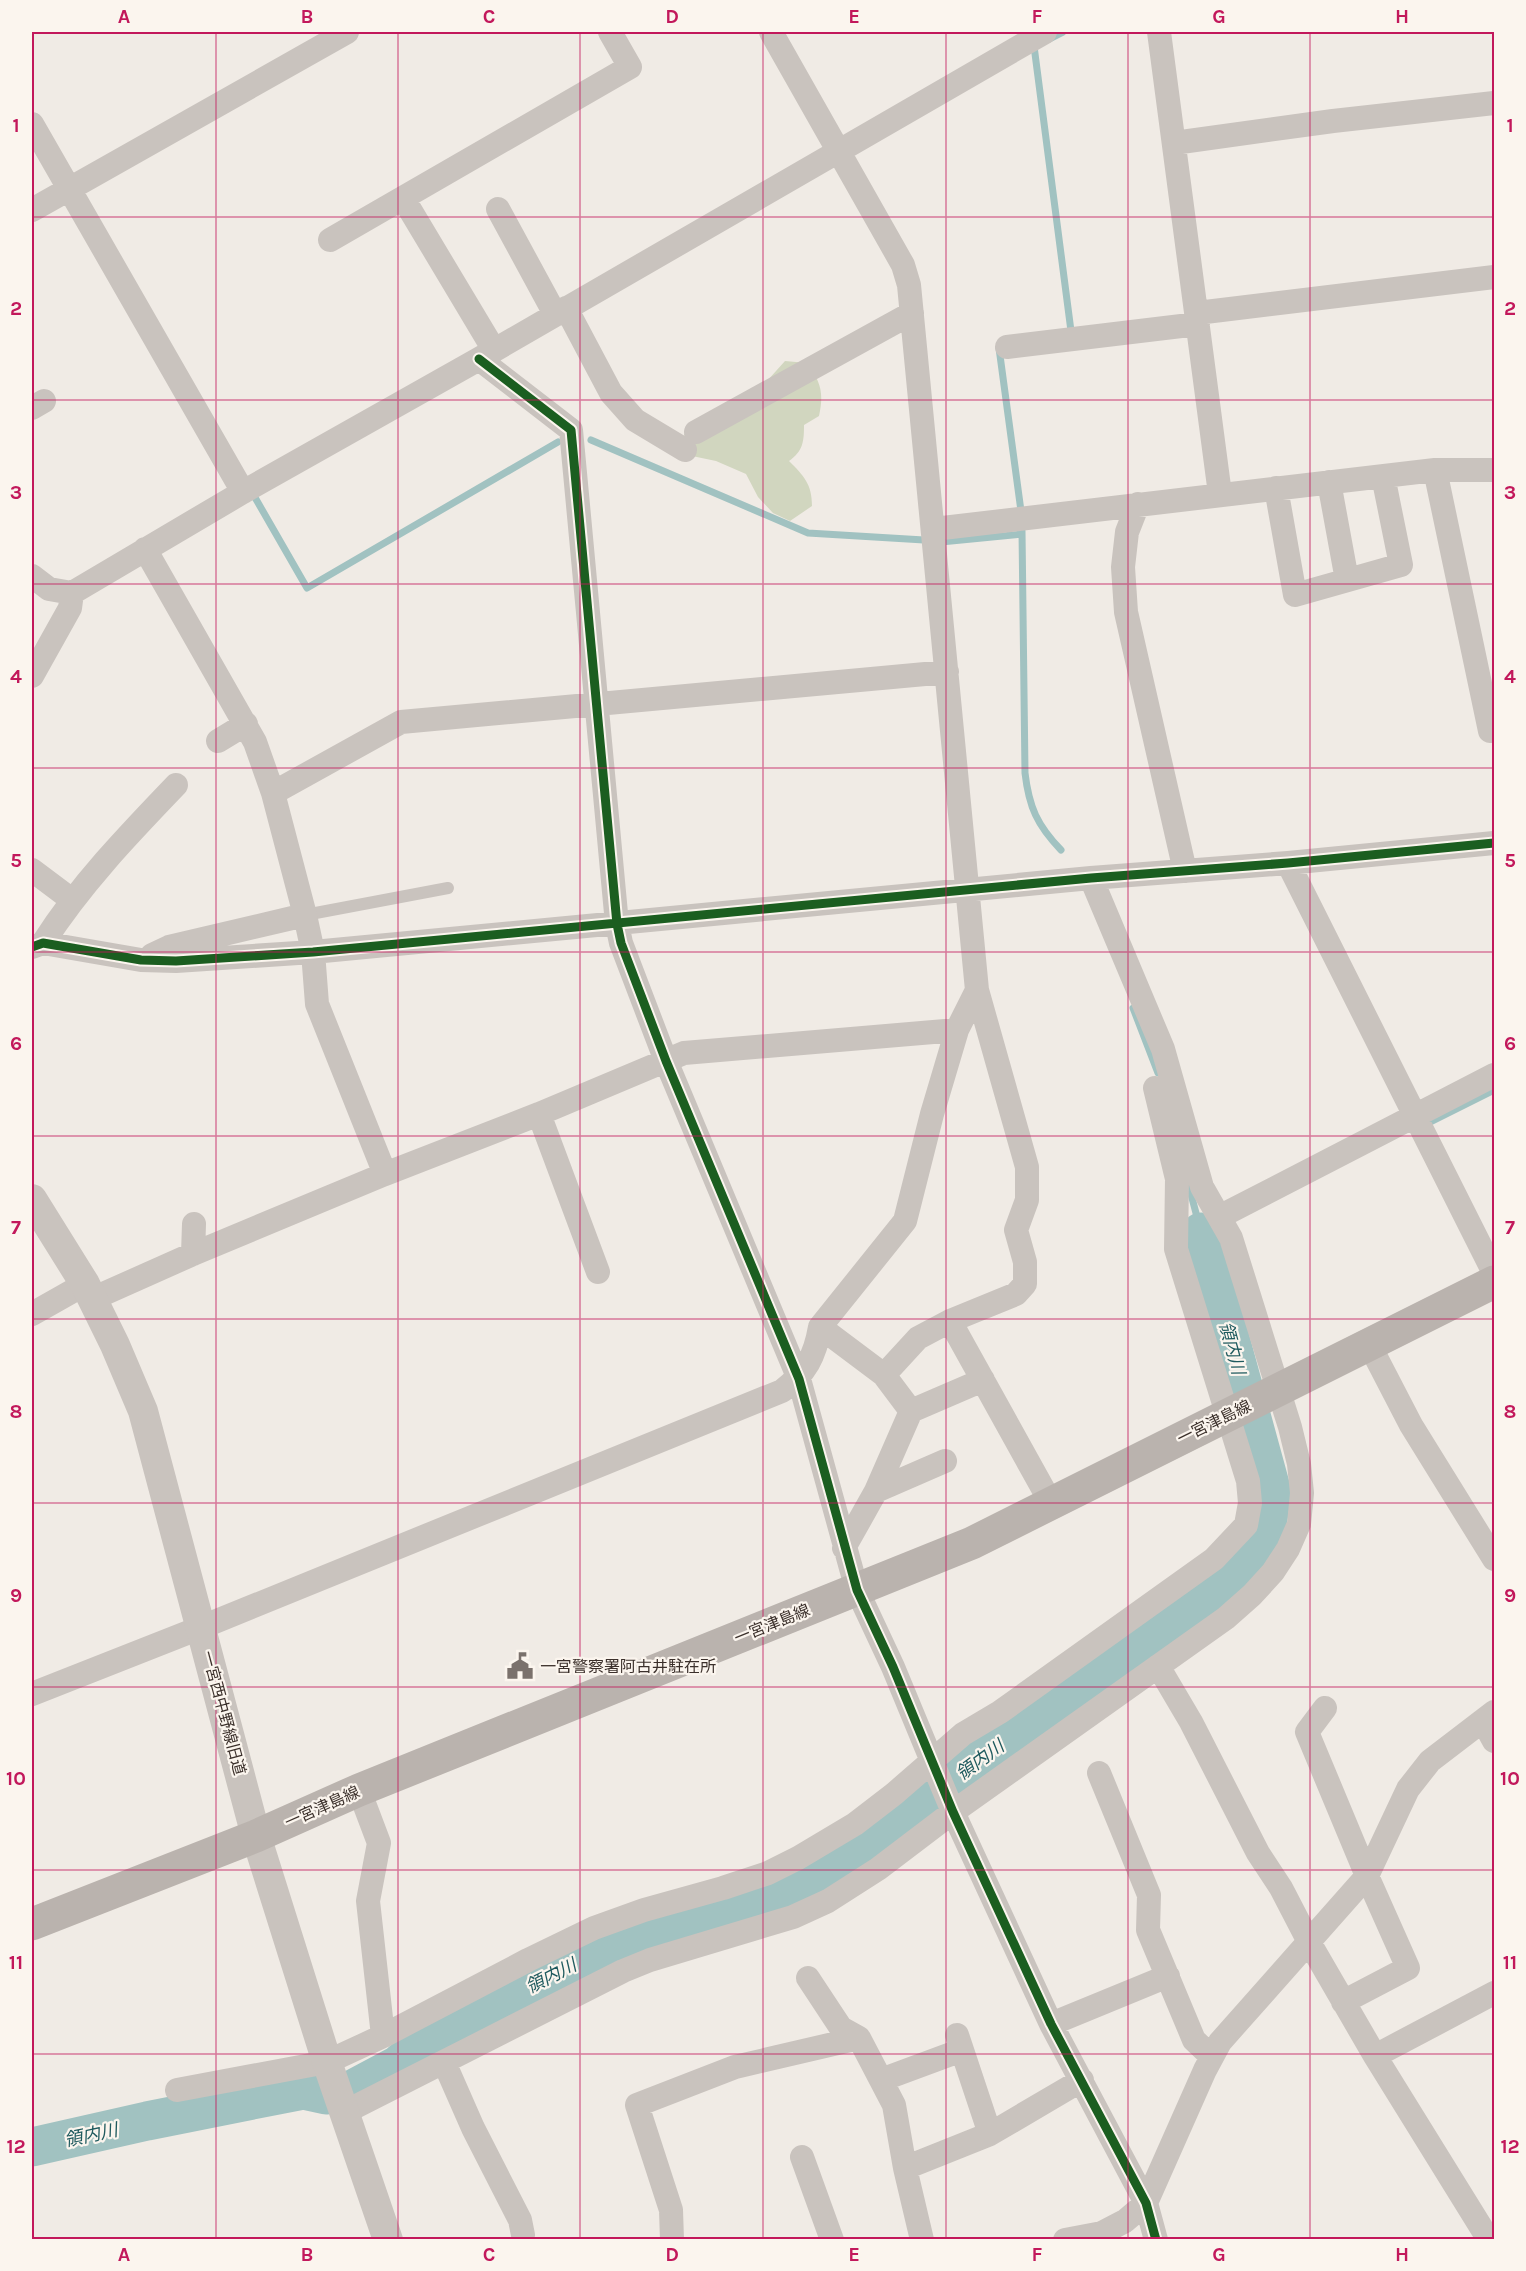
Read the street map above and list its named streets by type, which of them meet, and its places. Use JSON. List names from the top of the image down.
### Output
{
  "streets": {
    "main road": ["一宮津島線"],
    "street": ["一宮西中野線旧道"]
  },
  "crossings": [
    ["一宮津島線", "一宮西中野線旧道"]
  ],
  "water": ["領内川"],
  "places": {
    "public building": ["一宮警察署阿古井駐在所"]
  },
  "grid": {
    "columns": [
      "A",
      "B",
      "C",
      "D",
      "E",
      "F",
      "G",
      "H"
    ],
    "rows": [
      "1",
      "2",
      "3",
      "4",
      "5",
      "6",
      "7",
      "8",
      "9",
      "10",
      "11",
      "12"
    ]
  }
}
